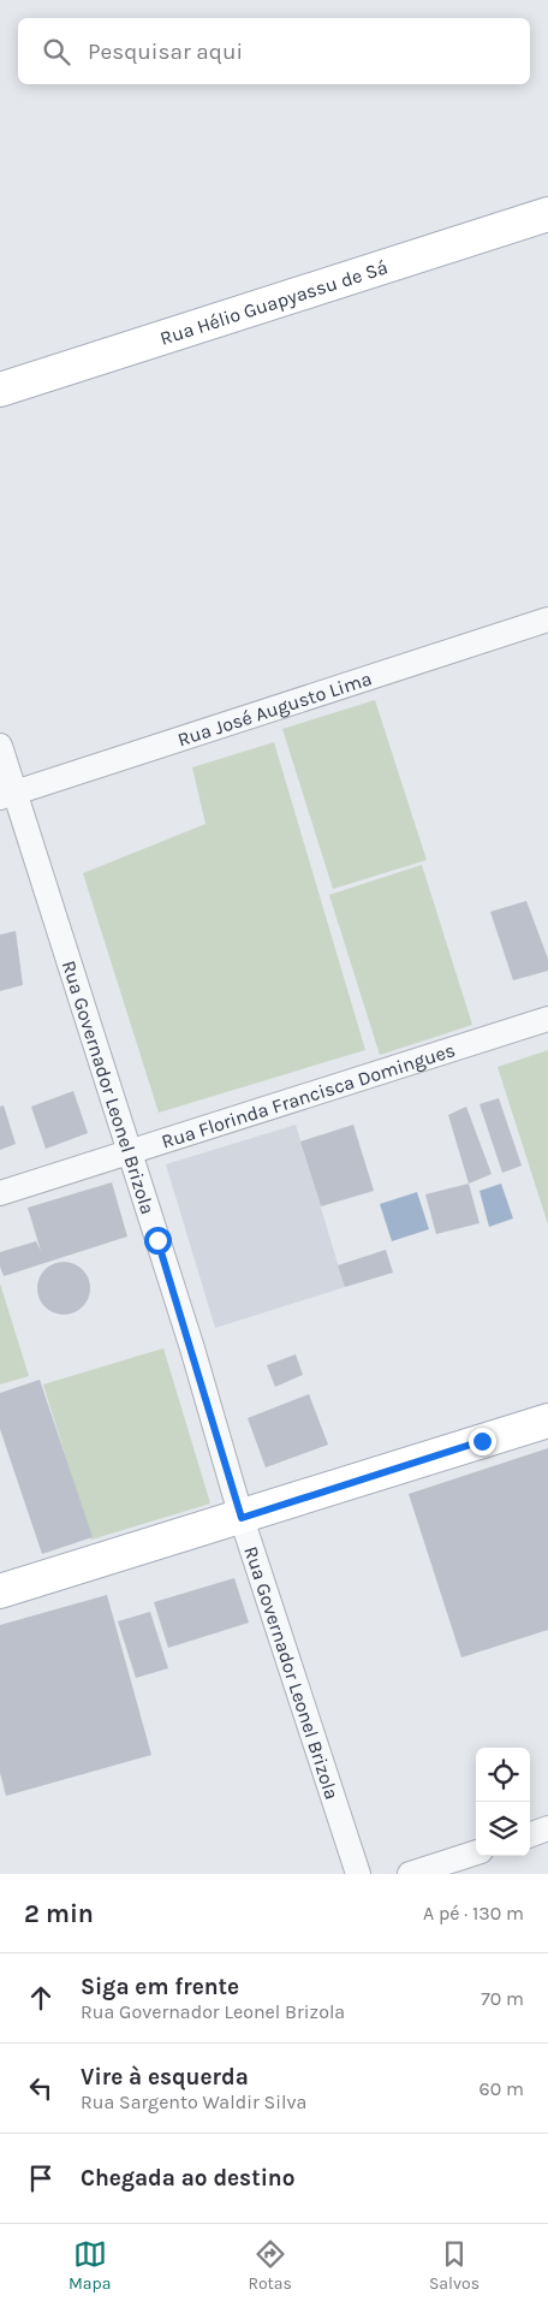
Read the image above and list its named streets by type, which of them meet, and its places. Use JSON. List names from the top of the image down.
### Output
{
  "streets": {
    "main road": ["Rua Hélio Guapyassu de Sá"],
    "street": ["Rua José Augusto Lima", "Rua Governador Leonel Brizola", "Rua Florinda Francisca Domingues"]
  },
  "crossings": [
    ["Rua José Augusto Lima", "Rua Governador Leonel Brizola"],
    ["Rua Governador Leonel Brizola", "Rua Florinda Francisca Domingues"]
  ],
  "page": {
    "search": "Pesquisar aqui",
    "heading": ["2 min", "A pé · 130 m"],
    "list": [
      ["Siga em frente", "Rua Governador Leonel Brizola", "70 m"],
      ["Vire à esquerda", "Rua Sargento Waldir Silva", "60 m"],
      "Chegada ao destino"
    ],
    "nav": ["Mapa", "Rotas", "Salvos"]
  }
}
